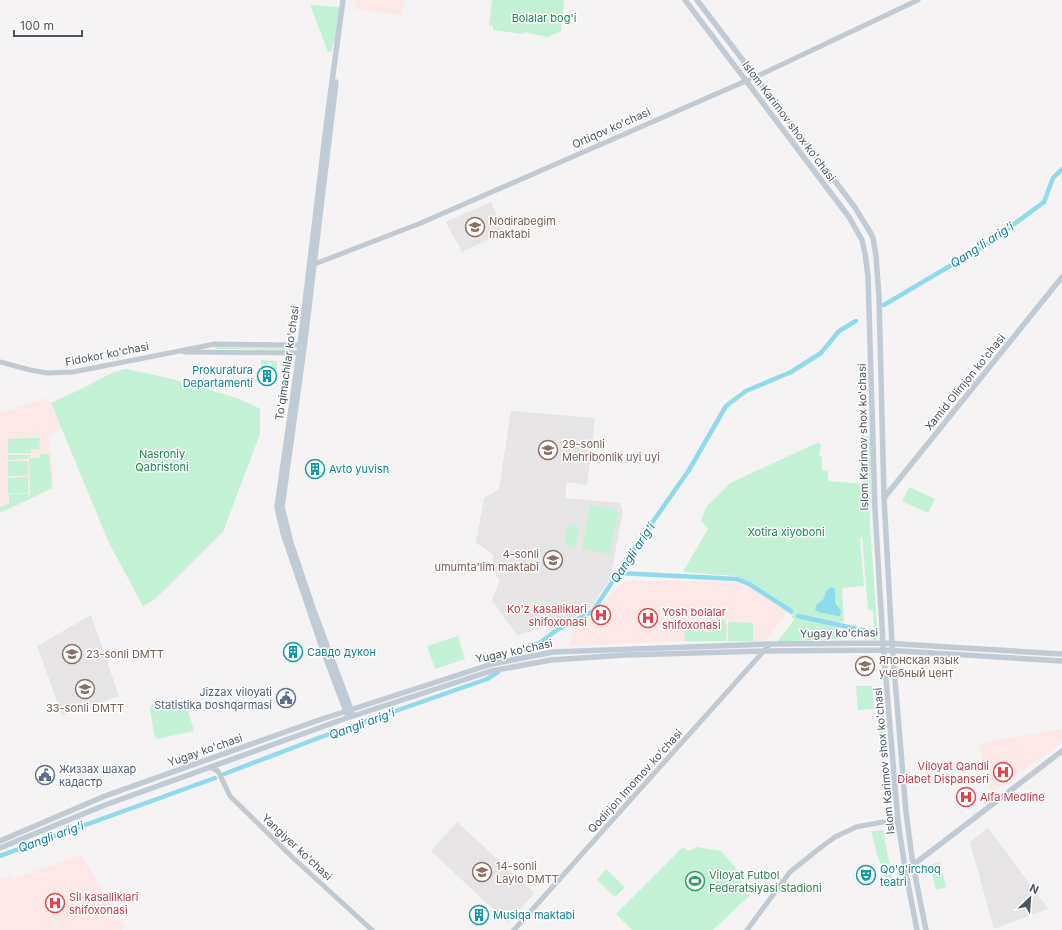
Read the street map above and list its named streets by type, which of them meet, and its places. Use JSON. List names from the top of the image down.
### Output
{
  "streets": {
    "main road": [
      "Islom Karimov shox ko'chasi",
      "To'qimachilar ko'chasi",
      "Xamid Olimjon ko'chasi",
      "Yugay ko'chasi"
    ],
    "street": [
      "Ortiqov ko'chasi",
      "Fidokor ko'chasi",
      "Qodirjon Imomov ko'chasi",
      "Yangiyer ko'chasi"
    ]
  },
  "crossings": [
    ["Islom Karimov shox ko'chasi", "Ortiqov ko'chasi"],
    ["Islom Karimov shox ko'chasi", "Xamid Olimjon ko'chasi"],
    ["Islom Karimov shox ko'chasi", "Yugay ko'chasi"],
    ["Ortiqov ko'chasi", "To'qimachilar ko'chasi"],
    ["Fidokor ko'chasi", "To'qimachilar ko'chasi"],
    ["To'qimachilar ko'chasi", "Yugay ko'chasi"],
    ["Yugay ko'chasi", "Qodirjon Imomov ko'chasi"],
    ["Yugay ko'chasi", "Yangiyer ko'chasi"]
  ],
  "water": ["Qang'li arig'i", "Qangli arig'i"],
  "parks": ["Bolalar bog'i", "Nasroniy Qabristoni", "Xotira xiyoboni"],
  "places": {
    "school or university": [
      "Nodirabegim maktabi",
      "29-sonli Mehribonlik uyi uyi",
      "4-sonli umumta'lim maktabi",
      "23-sonli DMTT",
      "Японская язык учебный цент",
      "33-sonli DMTT",
      "14-sonli Laylo DMTT"
    ],
    "building": [
      "Prokuratura Departamenti",
      "Avto yuvish",
      "Cавдо дукон",
      "Musiqa maktabi"
    ],
    "hospital": [
      "Ko'z kasalliklari shifoxonasi",
      "Yosh bolalar shifoxonasi",
      "Viloyat Qandli Diabet Dispanseri",
      "Alfa Medline",
      "Sil kasalliklari shifoxonasi"
    ],
    "public building": ["Jizzax viloyati Statistika boshqarmasi", "Жиззах шахар кадастр"],
    "theatre": ["Qo'g'irchoq teatri"],
    "sports": ["Viloyat Futbol Federatsiyasi stadioni"]
  },
  "scale_bar": "100 m",
  "north": "top right"
}
